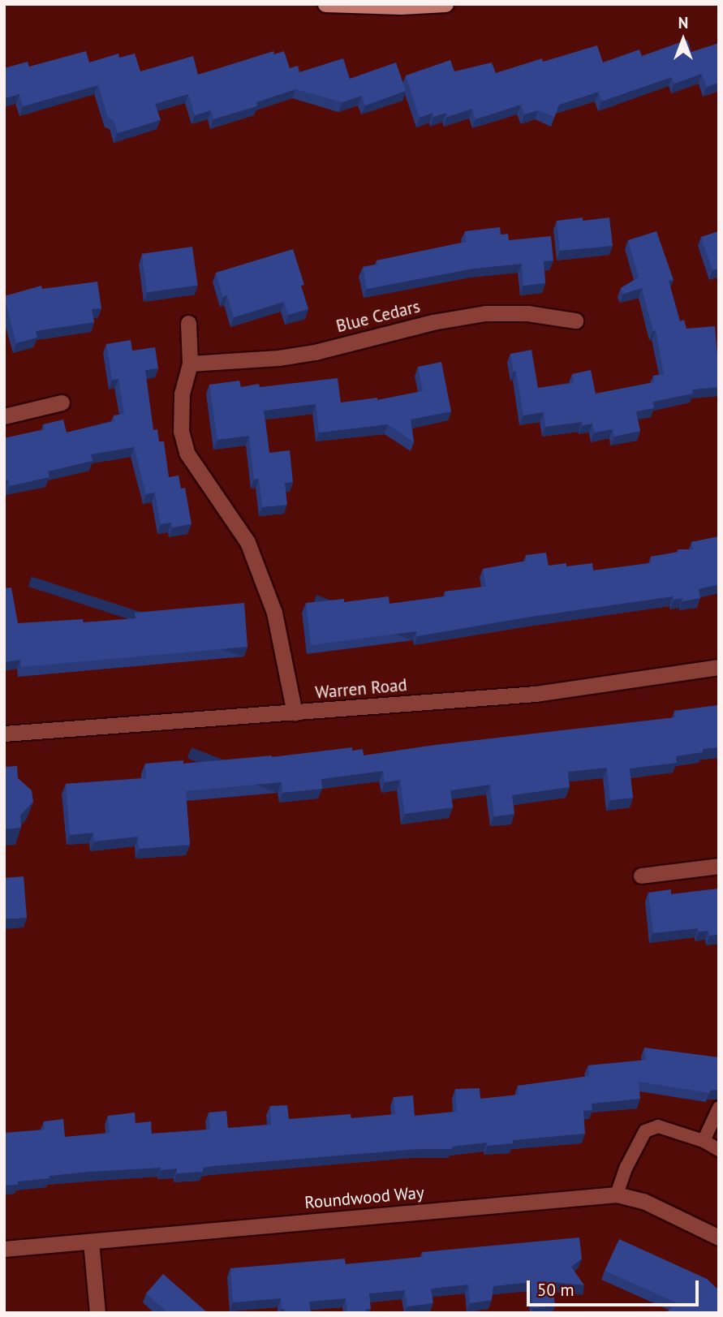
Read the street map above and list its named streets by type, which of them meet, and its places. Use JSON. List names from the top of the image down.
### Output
{
  "streets": {
    "street": ["Blue Cedars", "Warren Road", "Roundwood Way"]
  },
  "scale_bar": "50 m",
  "north": "top"
}
